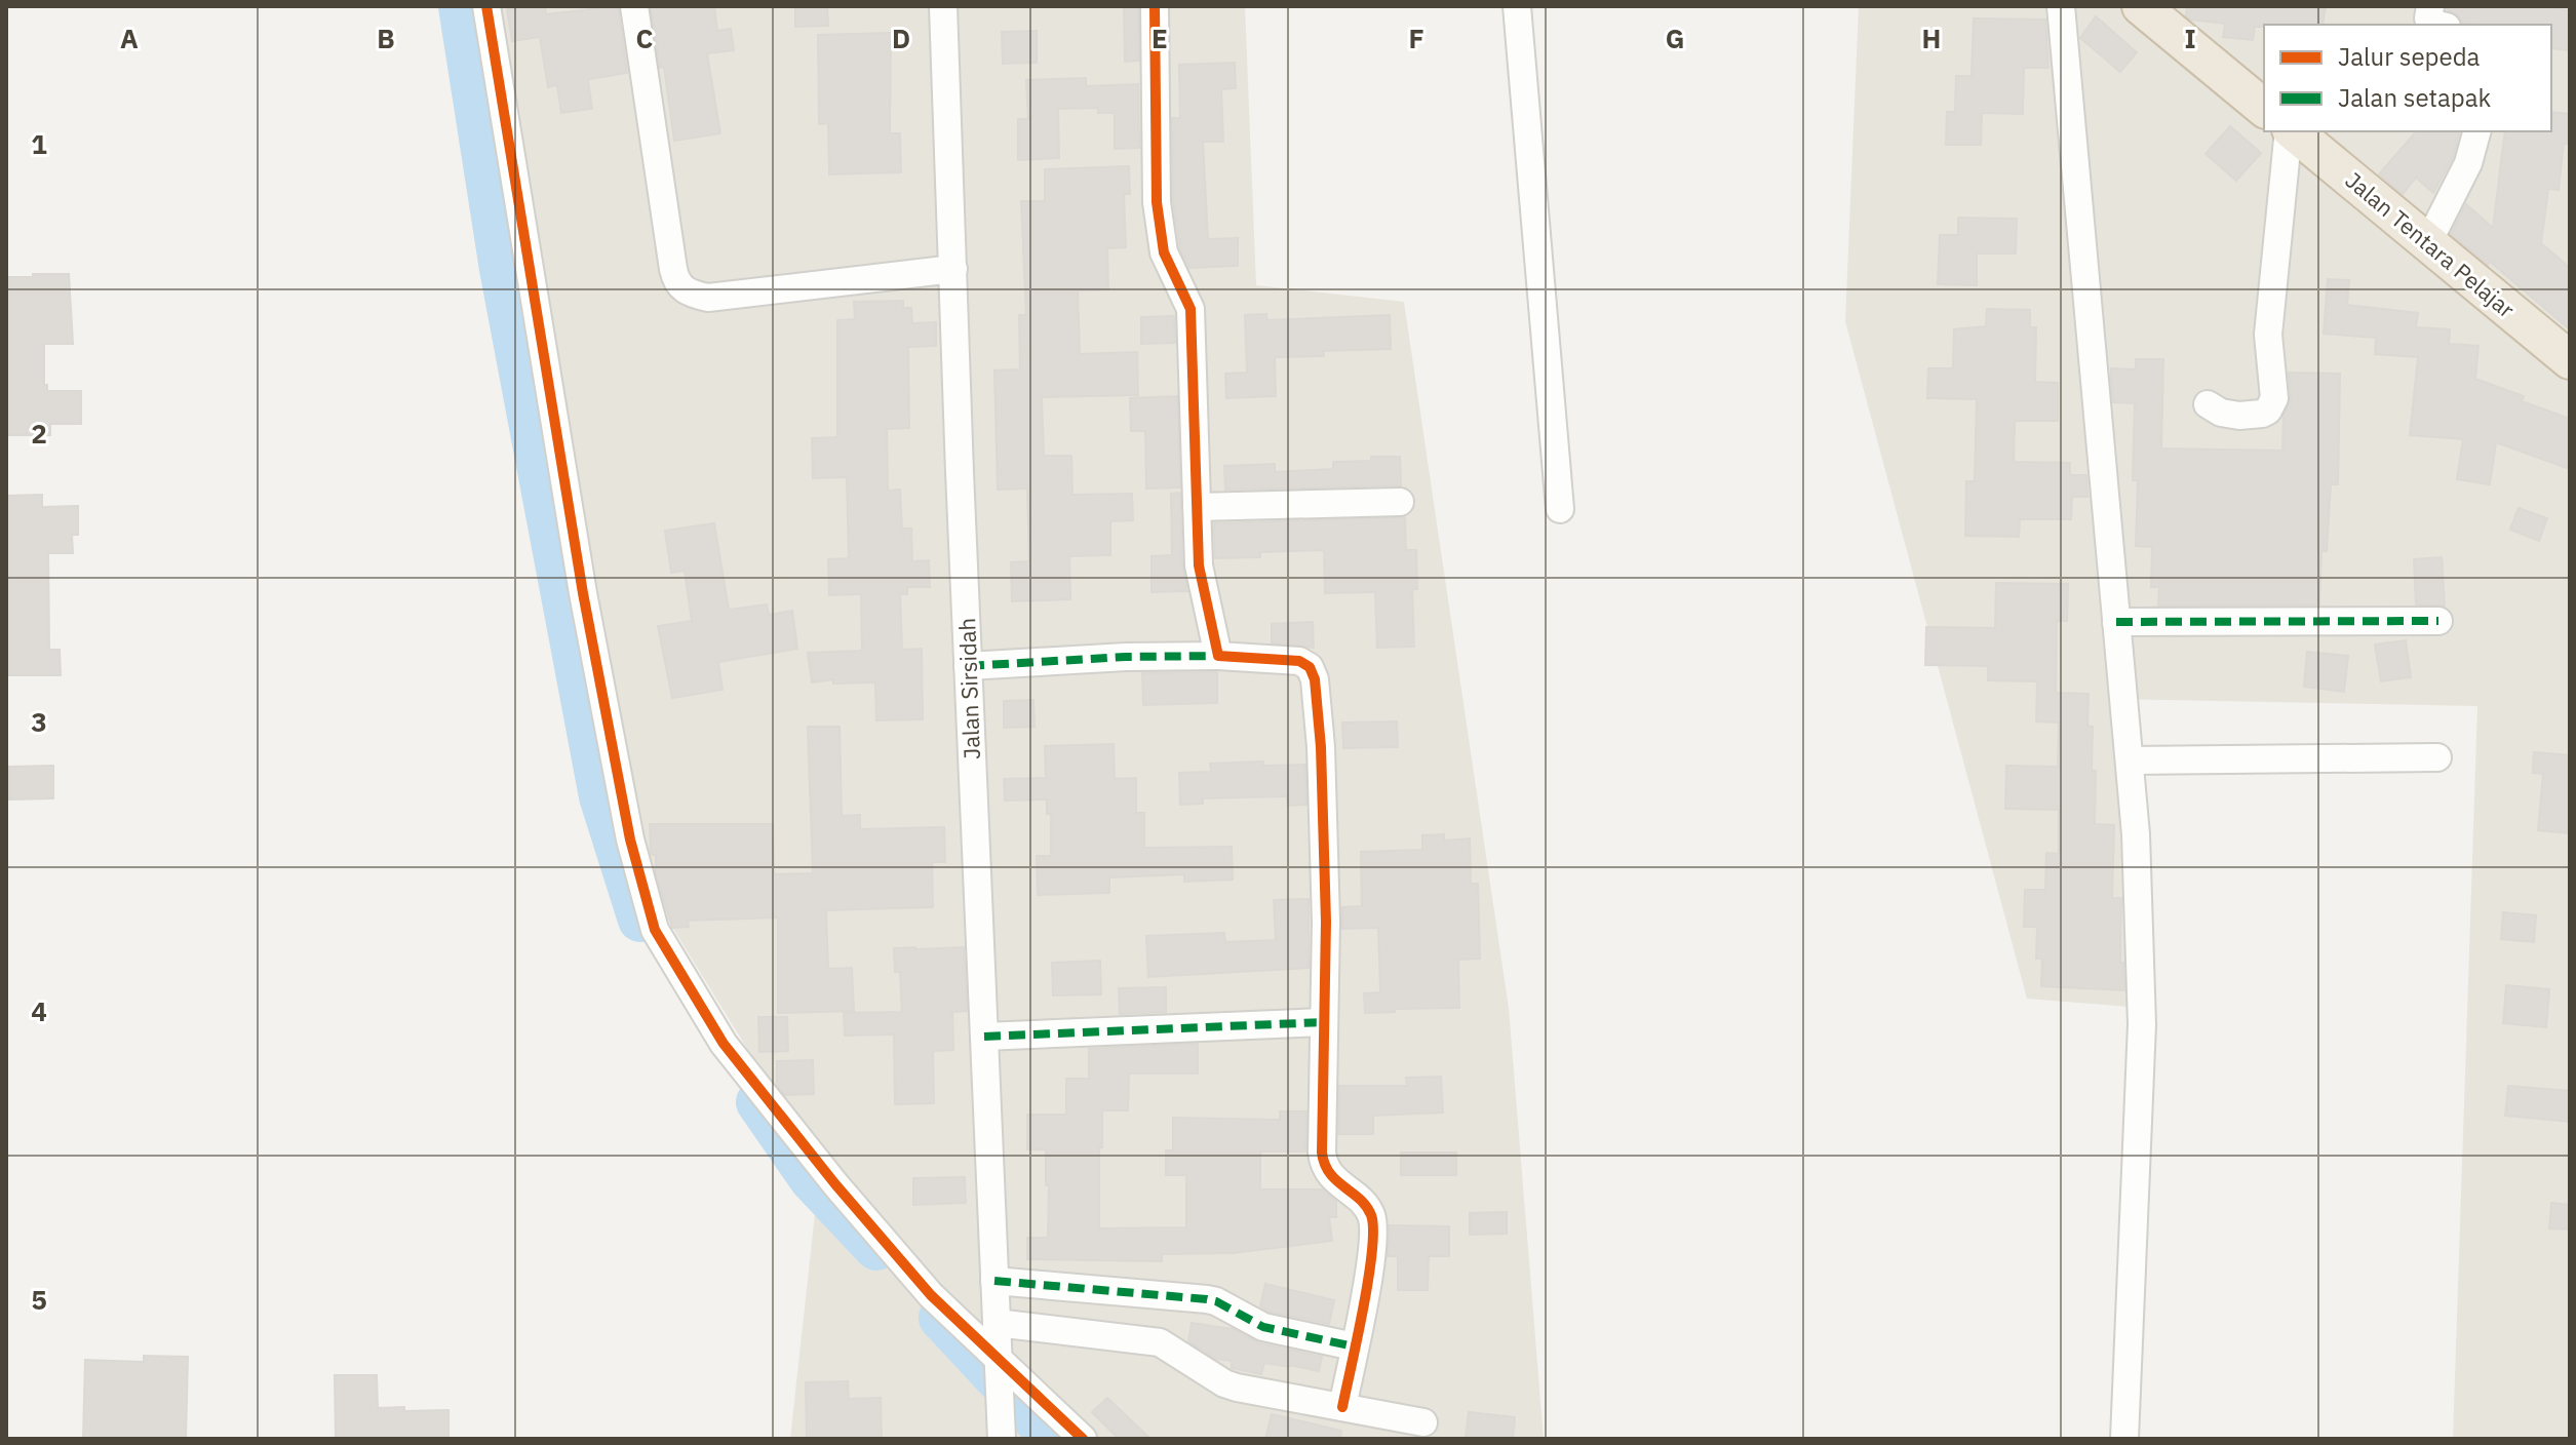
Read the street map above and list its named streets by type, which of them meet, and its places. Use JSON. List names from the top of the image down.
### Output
{
  "streets": {
    "highway": ["Jalan Tentara Pelajar"],
    "street": ["Jalan Sirsidah"]
  },
  "legend": ["Jalur sepeda", "Jalan setapak"],
  "grid": {
    "columns": [
      "A",
      "B",
      "C",
      "D",
      "E",
      "F",
      "G",
      "H",
      "I"
    ],
    "rows": [
      "1",
      "2",
      "3",
      "4",
      "5"
    ]
  }
}
